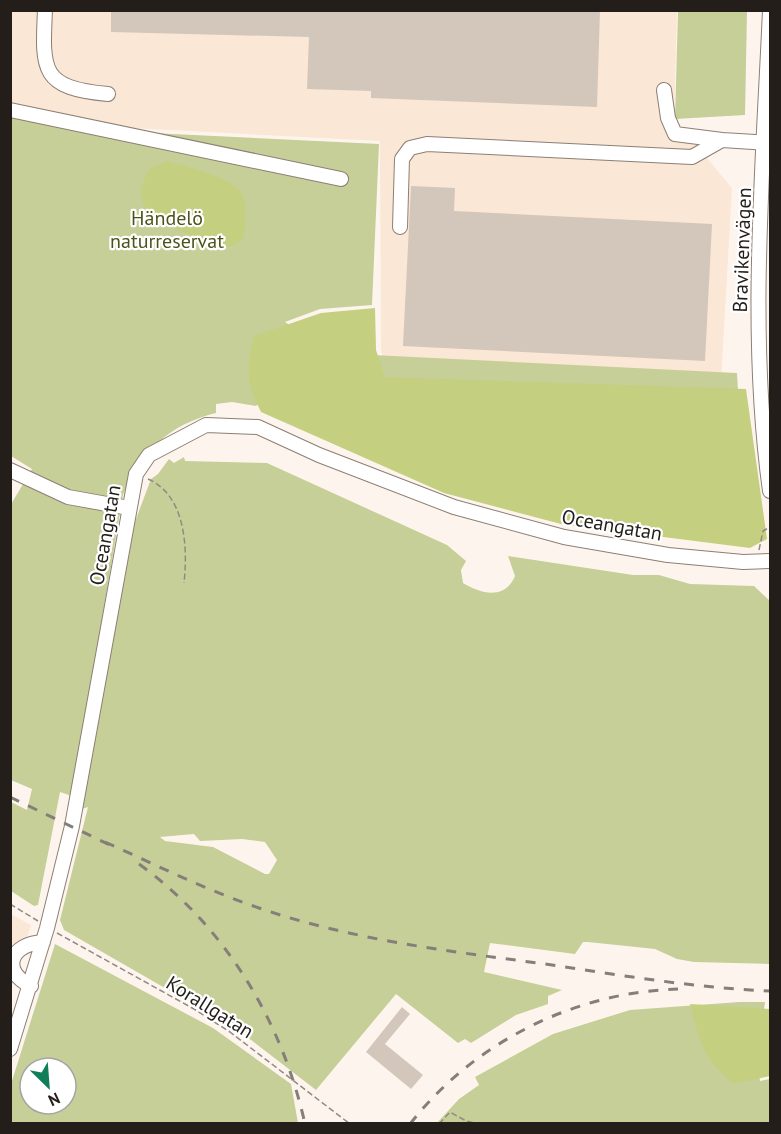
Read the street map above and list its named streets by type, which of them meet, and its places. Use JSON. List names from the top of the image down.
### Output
{
  "streets": {
    "street": ["Bravikenvägen", "Oceangatan"],
    "path": ["Korallgatan"]
  },
  "crossings": [
    ["Oceangatan", "Korallgatan"]
  ],
  "parks": ["Händelö naturreservat"],
  "north": "bottom right"
}
